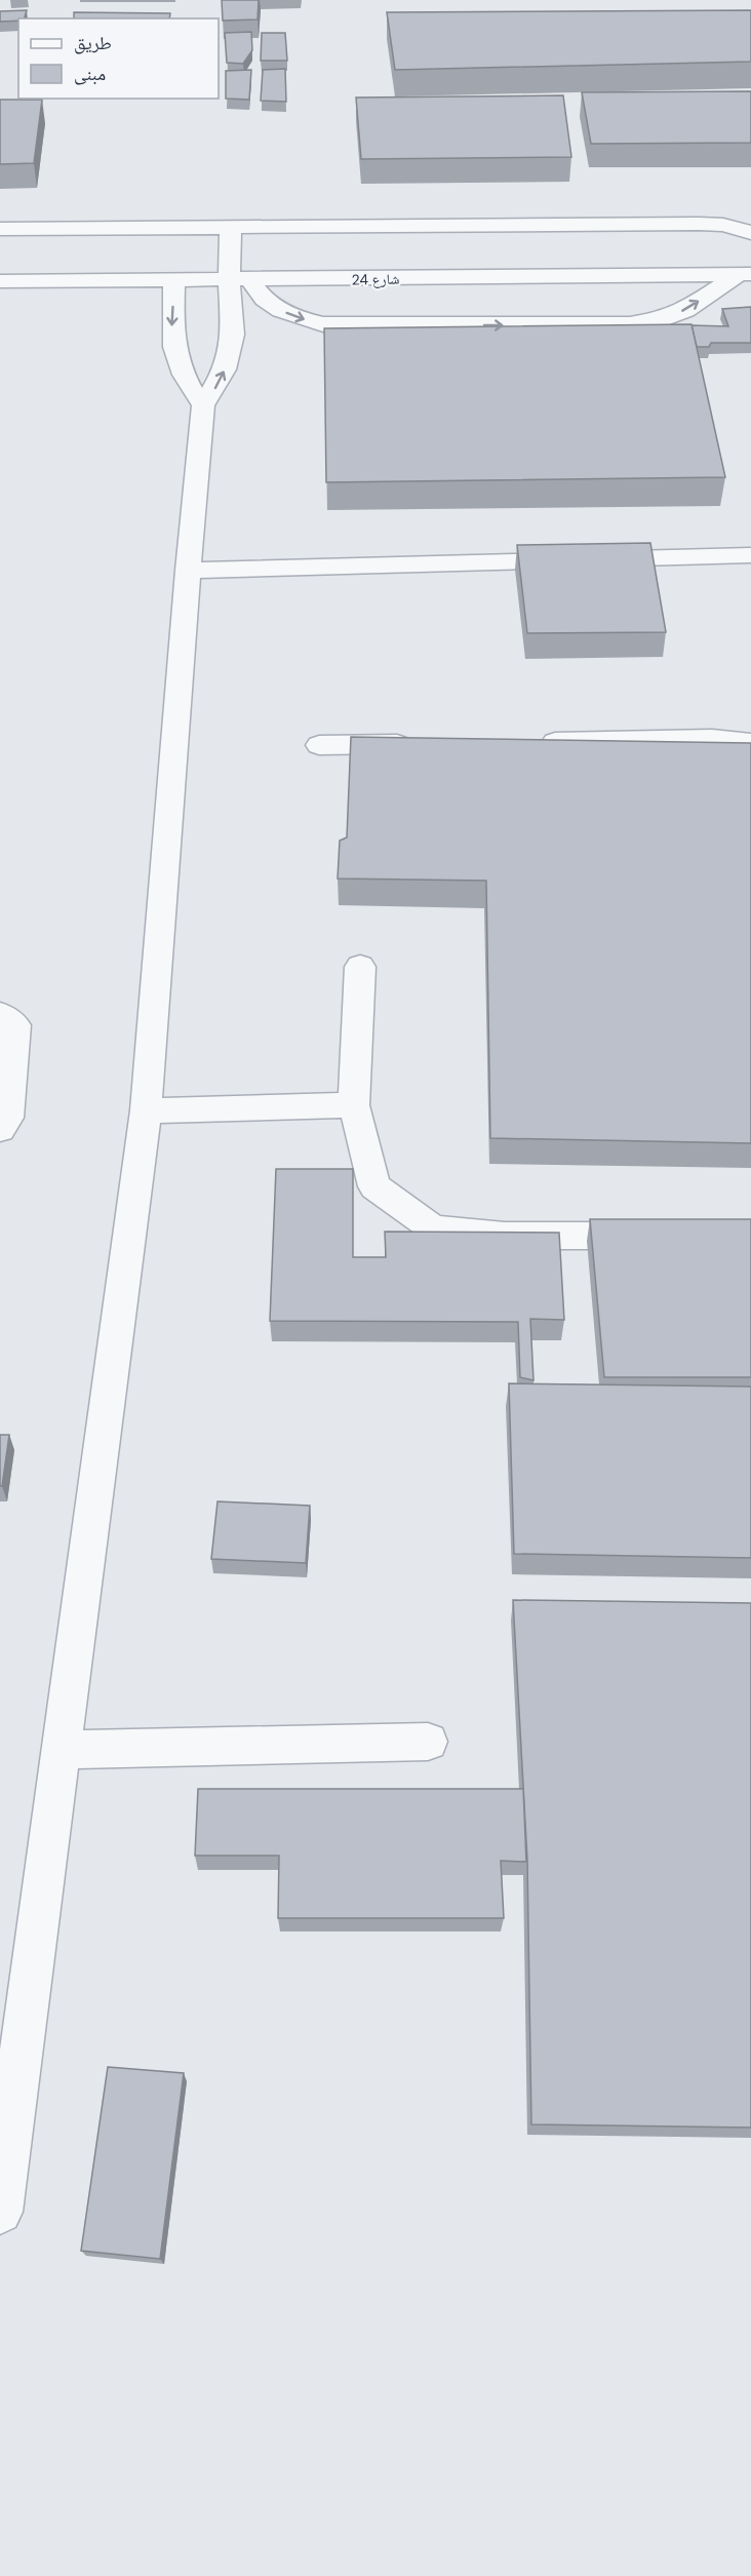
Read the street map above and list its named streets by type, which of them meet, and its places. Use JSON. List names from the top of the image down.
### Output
{
  "streets": {
    "street": ["شارع 24"]
  },
  "legend": ["طريق", "مبنى"]
}
